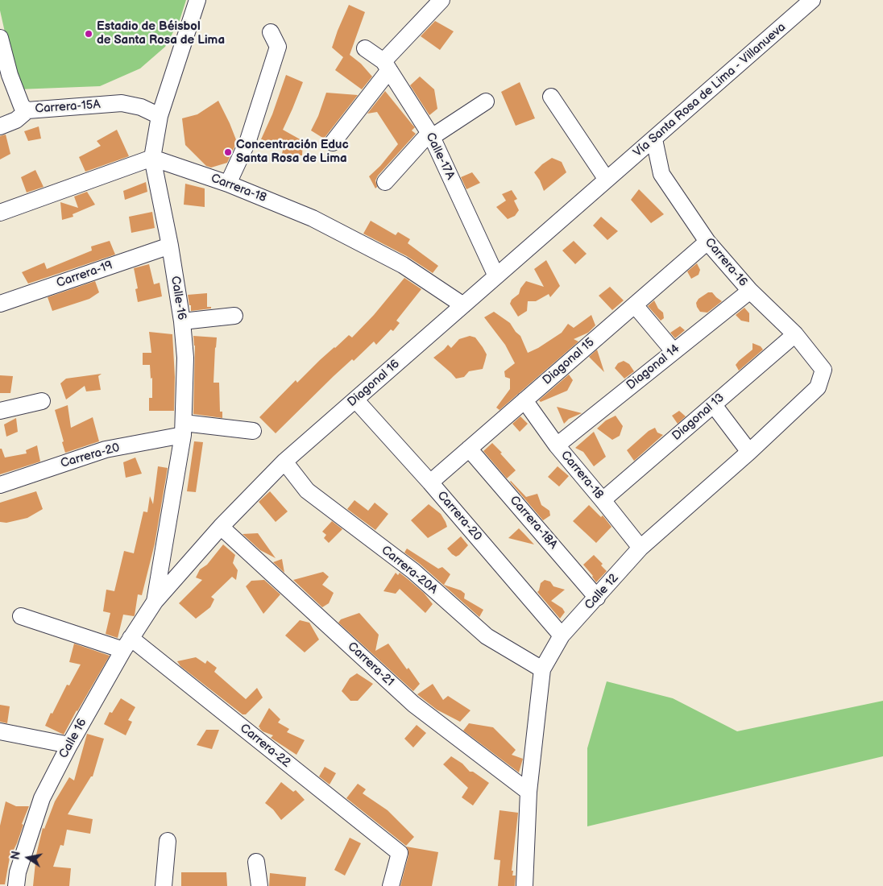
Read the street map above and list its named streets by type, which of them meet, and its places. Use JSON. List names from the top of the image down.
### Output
{
  "streets": {
    "street": [
      "Vía Santa Rosa de Lima - Villanueva",
      "Carrera-15A",
      "Calle-17A",
      "Carrera-18",
      "Carrera-16",
      "Carrera-19",
      "Calle-16",
      "Diagonal 15",
      "Diagonal 14",
      "Diagonal 16",
      "Diagonal 13",
      "Carrera-20",
      "Carrera-18A",
      "Carrera-20A",
      "Calle 12",
      "Carrera-21",
      "Calle 16",
      "Carrera-22"
    ]
  },
  "crossings": [
    ["Vía Santa Rosa de Lima - Villanueva", "Carrera-16"],
    ["Vía Santa Rosa de Lima - Villanueva", "Diagonal 16"],
    ["Carrera-15A", "Calle-16"],
    ["Calle-17A", "Diagonal 16"],
    ["Carrera-18", "Calle-16"],
    ["Carrera-18", "Diagonal 15"],
    ["Carrera-18", "Diagonal 14"],
    ["Carrera-18", "Diagonal 16"],
    ["Carrera-18", "Diagonal 13"],
    ["Carrera-18", "Calle 12"],
    ["Carrera-16", "Diagonal 15"],
    ["Carrera-16", "Diagonal 14"],
    ["Carrera-16", "Diagonal 13"],
    ["Carrera-16", "Calle 12"],
    ["Carrera-19", "Calle-16"],
    ["Calle-16", "Diagonal 16"],
    ["Calle-16", "Carrera-20"],
    ["Calle-16", "Calle 16"],
    ["Diagonal 15", "Carrera-20"],
    ["Diagonal 15", "Carrera-18A"],
    ["Diagonal 16", "Carrera-20"],
    ["Diagonal 16", "Carrera-20A"],
    ["Diagonal 16", "Carrera-21"],
    ["Diagonal 16", "Calle 16"],
    ["Carrera-20", "Calle 12"],
    ["Carrera-18A", "Calle 12"],
    ["Carrera-20A", "Calle 12"],
    ["Calle 12", "Carrera-21"],
    ["Calle 16", "Carrera-22"]
  ],
  "places": ["Estadio de Béisbol de Santa Rosa de Lima", "Concentración Educ Santa Rosa de Lima"],
  "north": "left"
}
